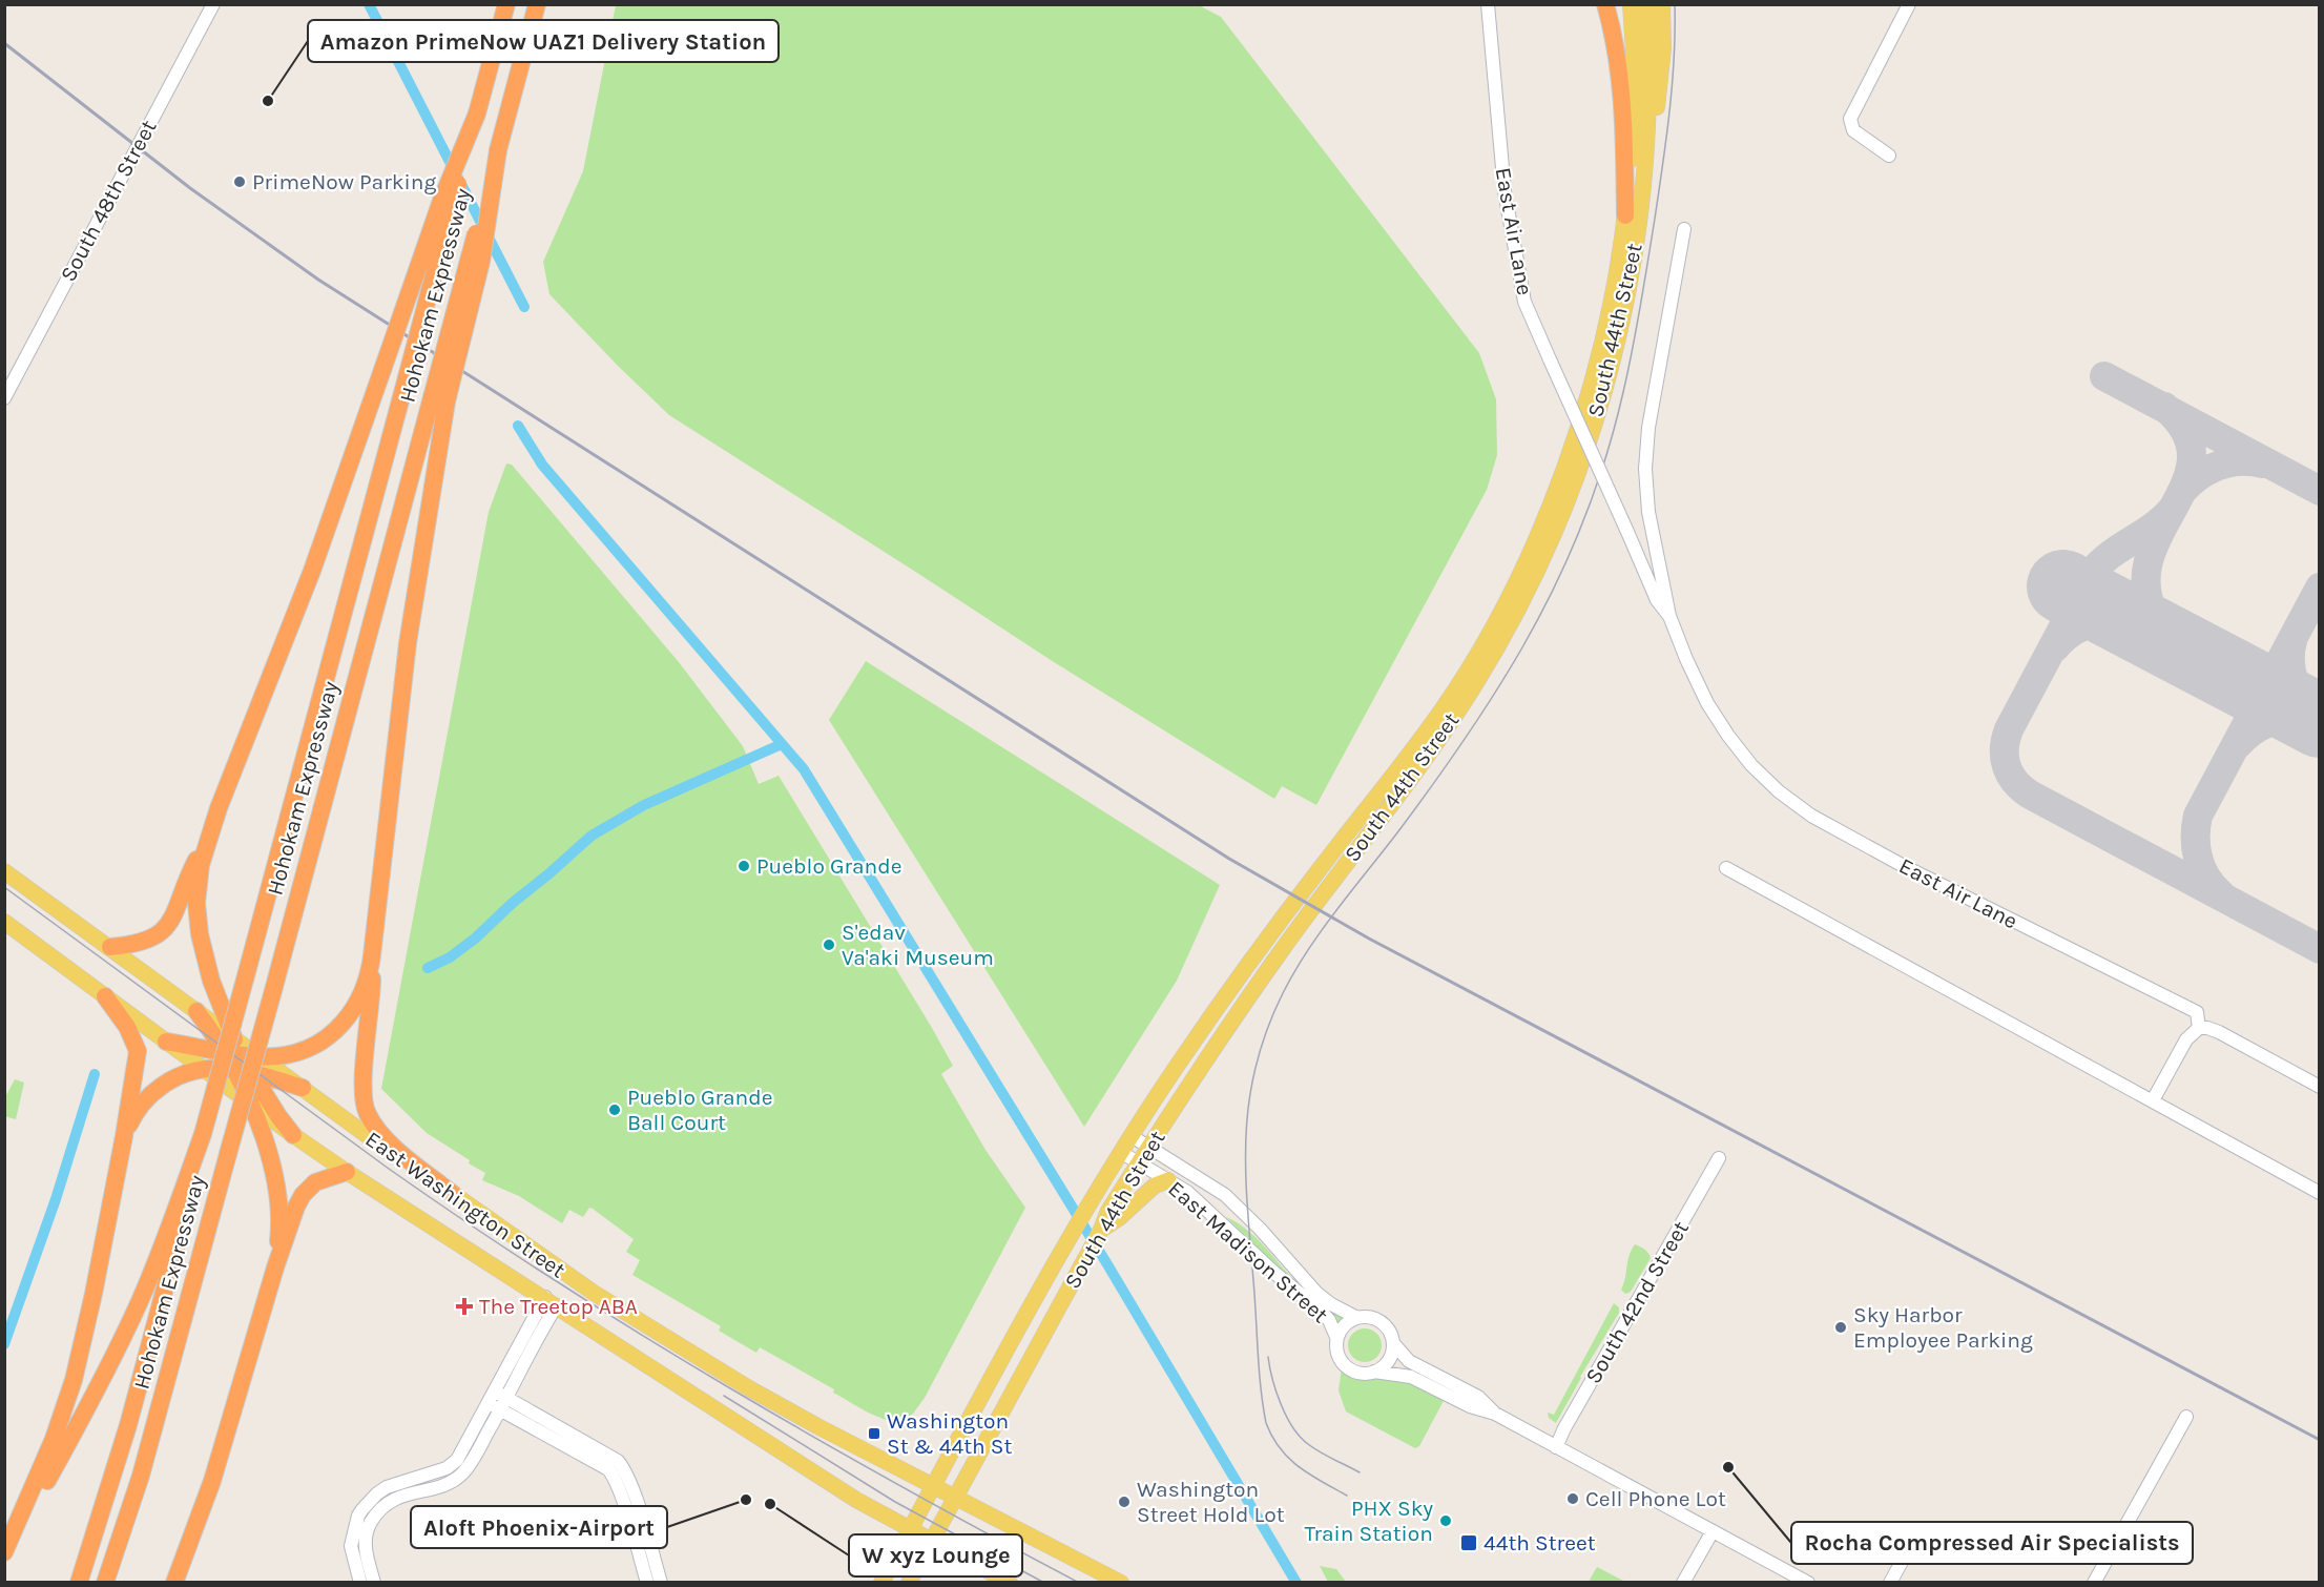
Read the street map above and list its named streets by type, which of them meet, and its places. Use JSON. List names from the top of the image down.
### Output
{
  "streets": {
    "highway": ["Hohokam Expressway"],
    "main road": ["South 44th Street", "East Washington Street"],
    "street": [
      "South 48th Street",
      "East Air Lane",
      "East Madison Street",
      "South 42nd Street"
    ]
  },
  "crossings": [
    ["South 44th Street", "East Washington Street"],
    ["South 44th Street", "East Madison Street"]
  ],
  "places": {
    "other": [
      "Amazon PrimeNow UAZ1 Delivery Station",
      "PrimeNow Parking",
      "Pueblo Grande",
      "S'edav Va'aki Museum",
      "Pueblo Grande Ball Court",
      "Sky Harbor Employee Parking",
      "Rocha Compressed Air Specialists",
      "Cell Phone Lot",
      "Aloft Phoenix-Airport",
      "Washington Street Hold Lot",
      "W xyz Lounge",
      "PHX Sky Train Station"
    ],
    "health": ["The Treetop ABA"],
    "transit": ["Washington St & 44th St", "44th Street"]
  }
}
